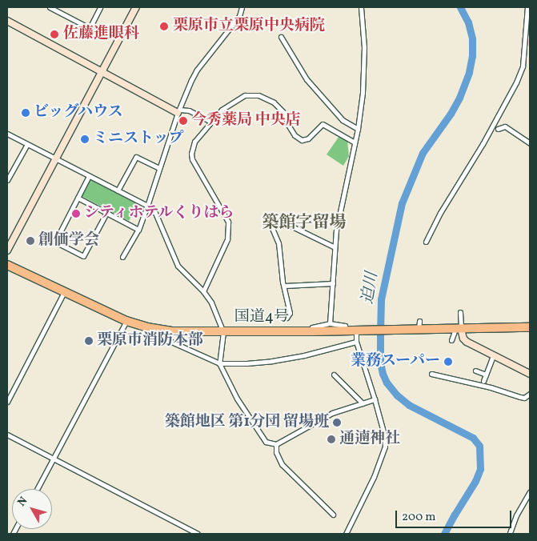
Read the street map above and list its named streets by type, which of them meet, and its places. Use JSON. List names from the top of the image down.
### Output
{
  "streets": {
    "highway": ["国道4号"]
  },
  "districts": ["築館字留場"],
  "water": ["迫川"],
  "places": [
    "栗原市立栗原中央病院",
    "佐藤進眼科",
    "ビッグハウス",
    "今秀薬局 中央店",
    "ミニストップ",
    "シティホテルくりはら",
    "創価学会",
    "栗原市消防本部",
    "業務スーパー",
    "築館地区 第1分団 留場班",
    "通遖神社"
  ],
  "scale_bar": "200 m",
  "north": "top left"
}
